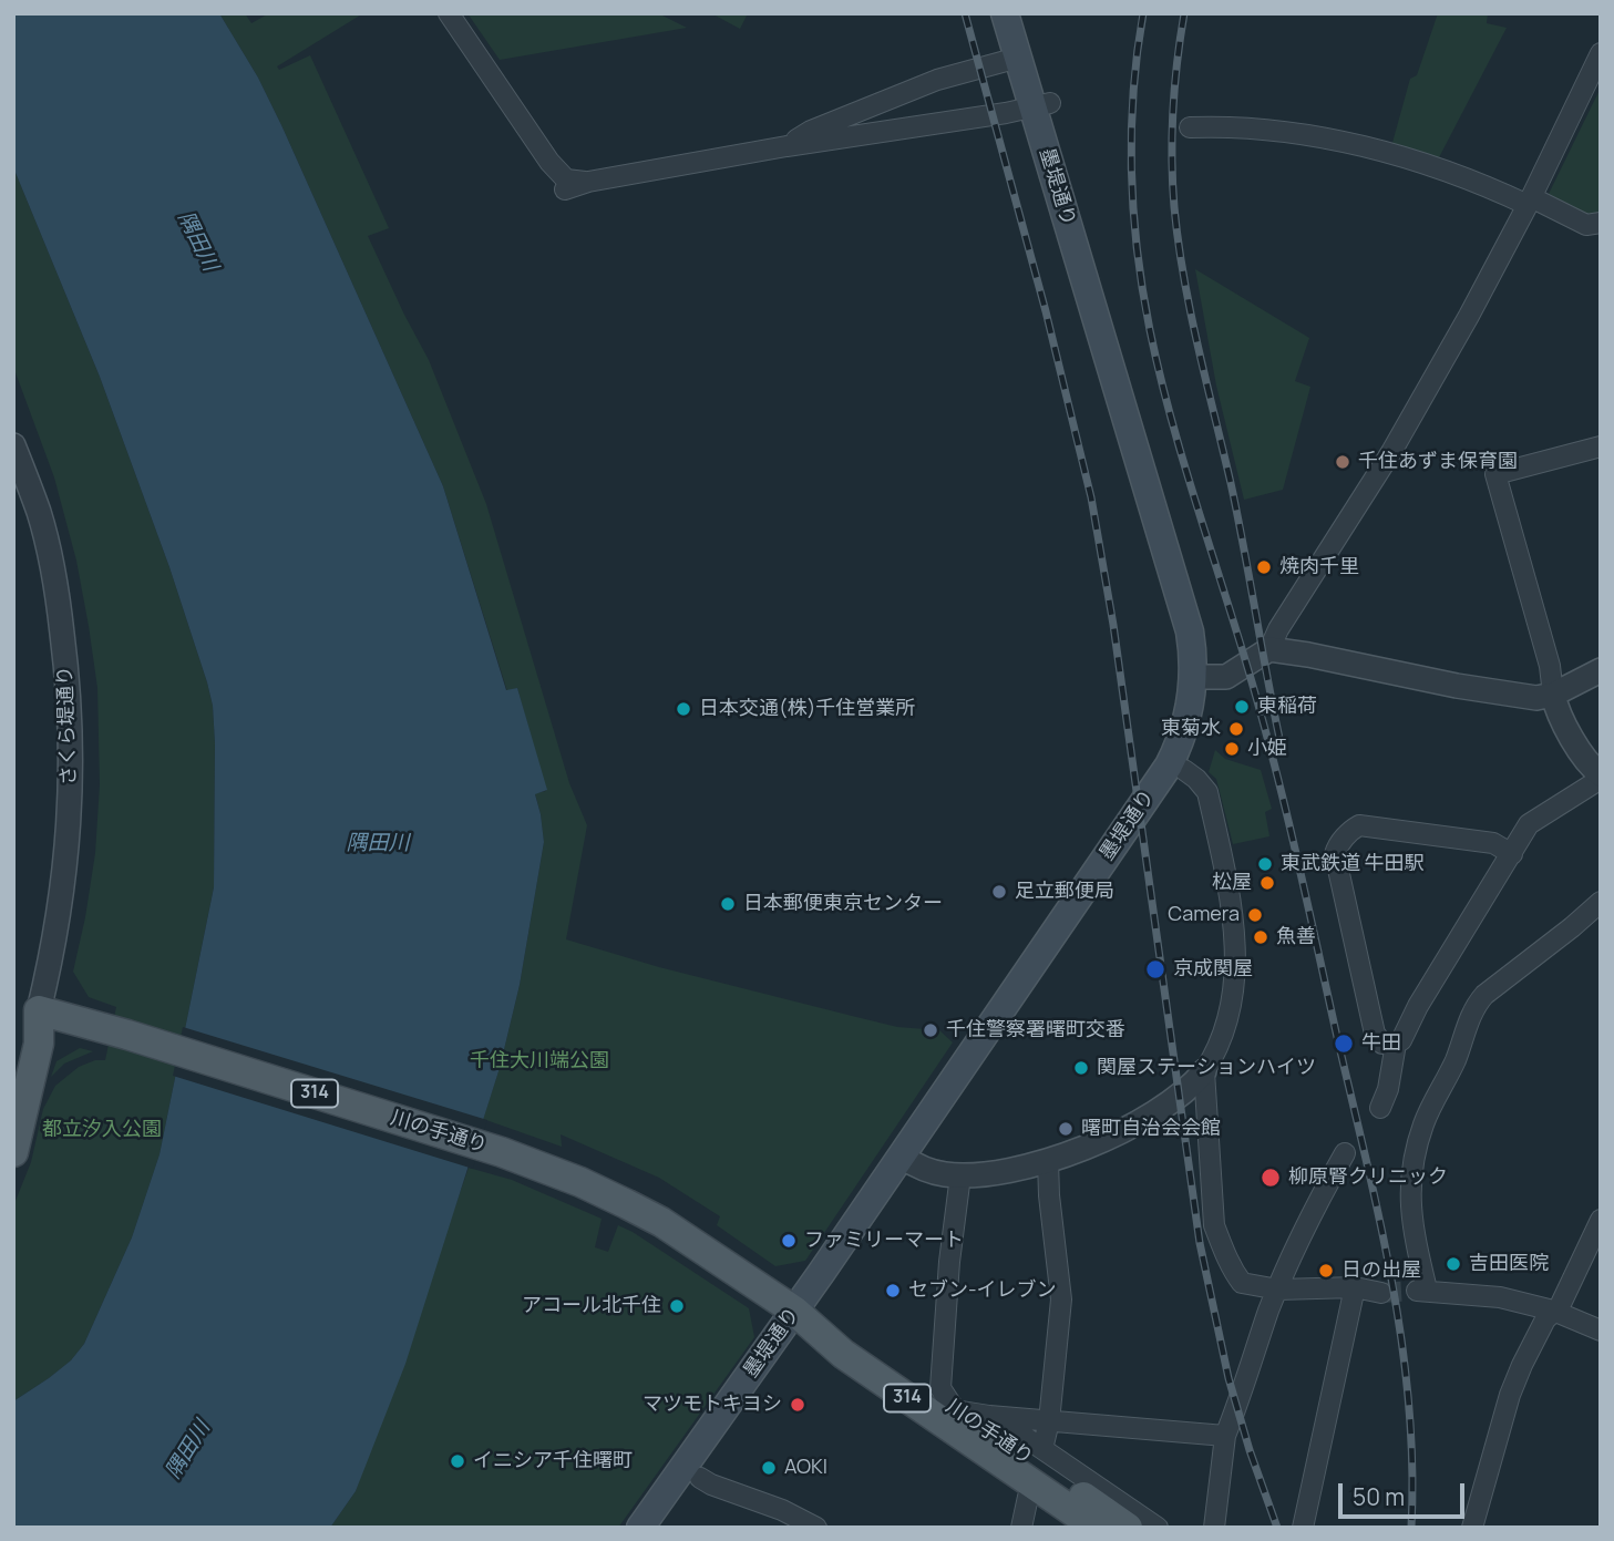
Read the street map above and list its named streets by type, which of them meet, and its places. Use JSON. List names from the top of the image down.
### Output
{
  "streets": {
    "main road": ["墨堤通り", "314", "川の手通り"],
    "street": ["さくら堤通り"]
  },
  "crossings": [
    ["墨堤通り", "川の手通り"],
    ["さくら堤通り", "川の手通り"]
  ],
  "water": ["隅田川"],
  "parks": ["千住大川端公園", "都立汐入公園"],
  "places": [
    "千住あずま保育園",
    "焼肉千里",
    "東稲荷",
    "日本交通(株)千住営業所",
    "東菊水",
    "小姫",
    "東武鉄道 牛田駅",
    "松屋",
    "足立郵便局",
    "日本郵便東京センター",
    "Camera",
    "魚善",
    "京成関屋",
    "千住警察署曙町交番",
    "牛田",
    "関屋ステーションハイツ",
    "曙町自治会会館",
    "柳原腎クリニック",
    "ファミリーマート",
    "吉田医院",
    "日の出屋",
    "セブン-イレブン",
    "アコール北千住",
    "マツモトキヨシ",
    "イニシア千住曙町",
    "AOKI"
  ],
  "scale_bar": "50 m"
}
